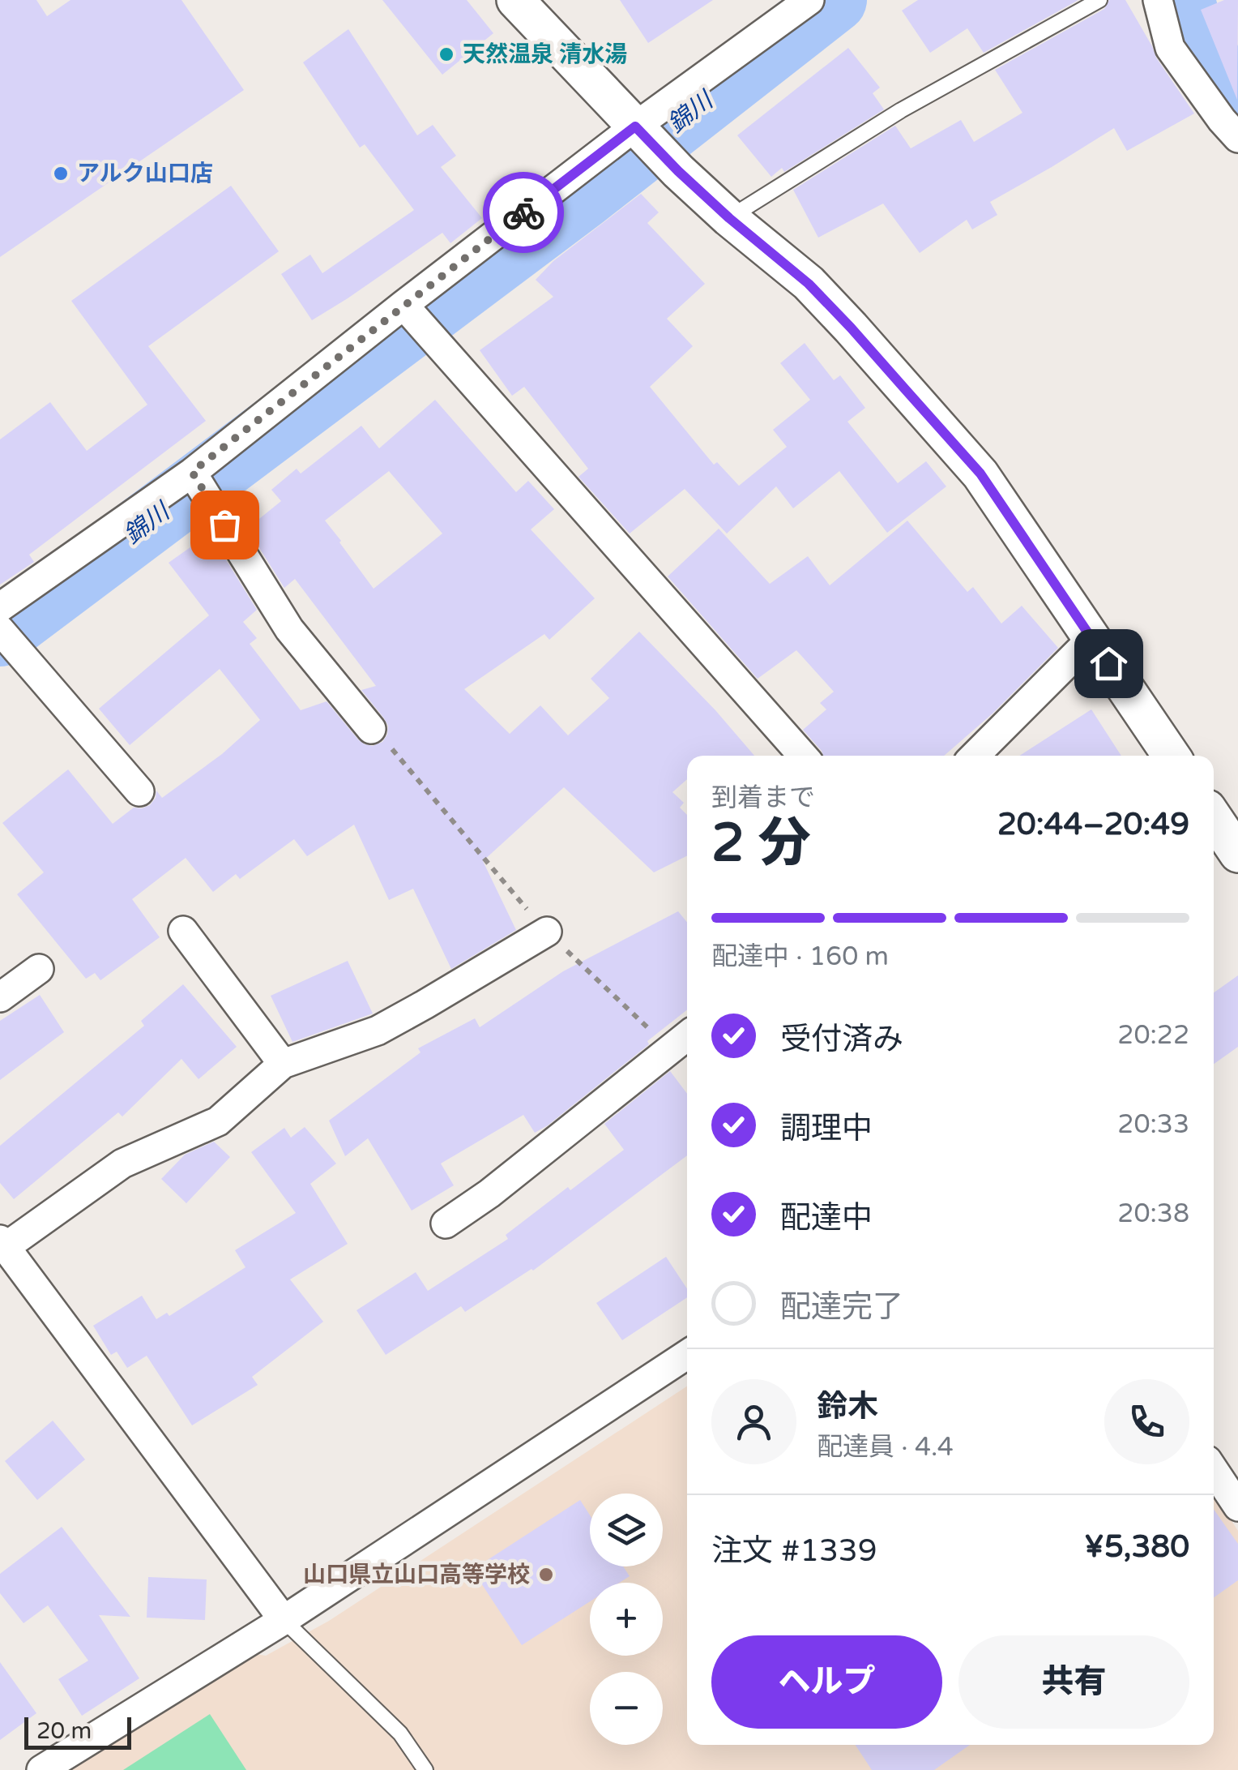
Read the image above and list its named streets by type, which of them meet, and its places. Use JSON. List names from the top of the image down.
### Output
{
  "water": ["錦川"],
  "places": ["天然温泉 清水湯", "アルク山口店", "山口県立山口高等学校"],
  "scale_bar": "20 m",
  "page": {
    "heading": ["2 分", "到着まで", "20:44–20:49"],
    "panel": [
      "鈴木",
      "配達員 · 4.4",
      "注文 #1339",
      "¥5,380"
    ],
    "bar": "配達中 · 160 m",
    "list": [
      ["受付済み", "20:22"],
      ["調理中", "20:33"],
      ["配達中", "20:38"],
      "配達完了"
    ],
    "map_buttons": ["+", "−"],
    "buttons": ["ヘルプ", "共有"],
    "scale": "20 m"
  }
}
